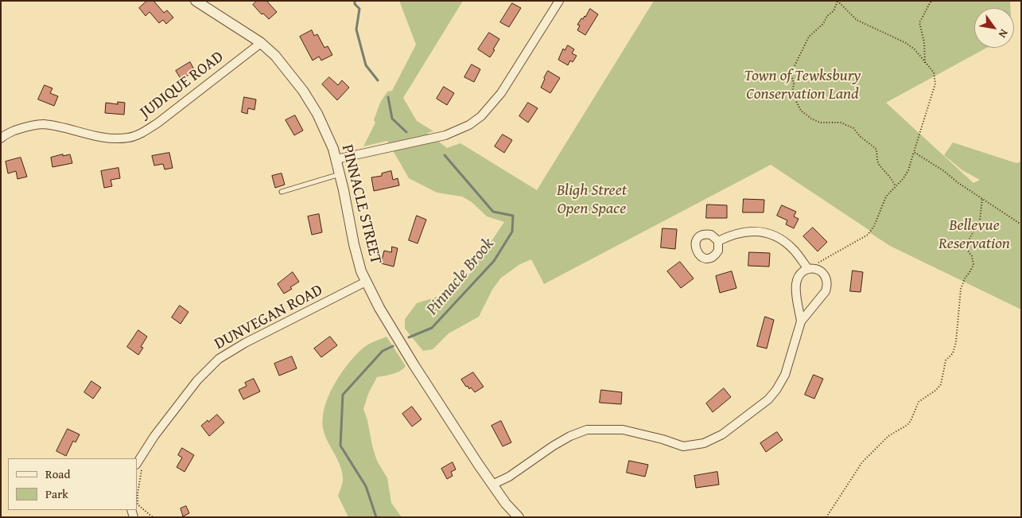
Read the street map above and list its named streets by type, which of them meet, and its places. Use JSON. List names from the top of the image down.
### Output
{
  "streets": {
    "street": ["JUDIQUE ROAD", "PINNACLE STREET", "DUNVEGAN ROAD"]
  },
  "crossings": [
    ["JUDIQUE ROAD", "PINNACLE STREET"],
    ["PINNACLE STREET", "DUNVEGAN ROAD"]
  ],
  "water": ["Pinnacle Brook"],
  "parks": ["Town of Tewksbury Conservation Land", "Bligh Street Open Space", "Bellevue Reservation"],
  "legend": ["Road", "Park"],
  "north": "bottom right"
}
